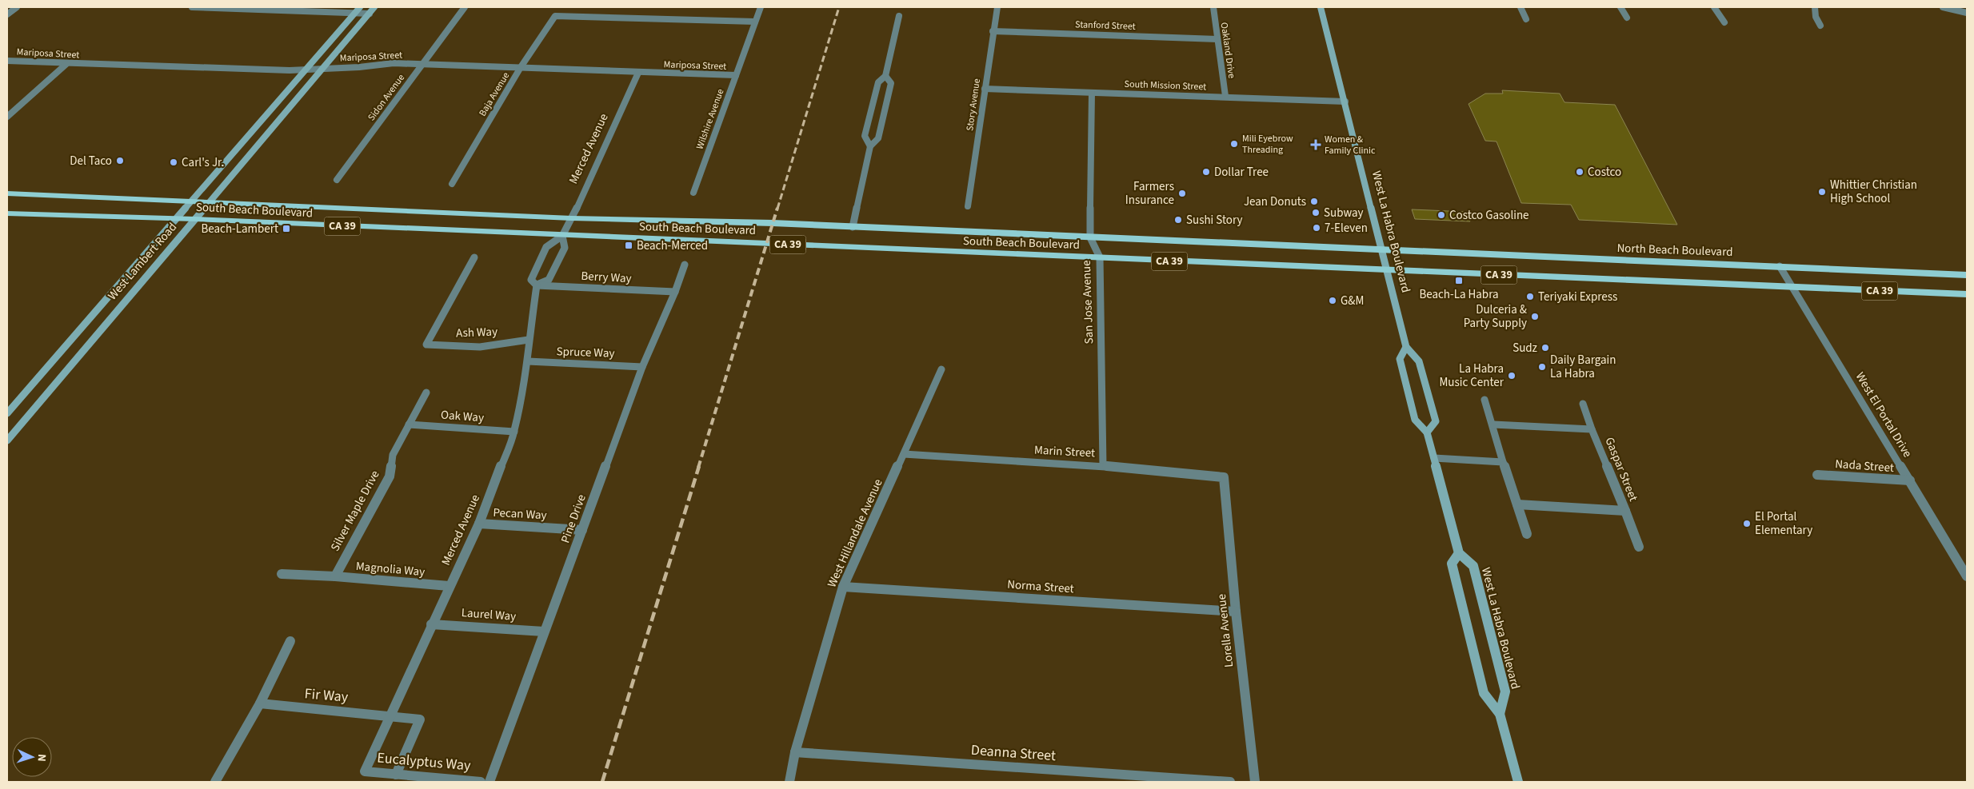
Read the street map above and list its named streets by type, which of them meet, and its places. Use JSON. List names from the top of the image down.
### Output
{
  "streets": {
    "main road": [
      "South Beach Boulevard",
      "CA 39",
      "West La Habra Boulevard",
      "North Beach Boulevard",
      "West Lambert Road"
    ],
    "street": [
      "Stanford Street",
      "Oakland Drive",
      "Mariposa Street",
      "South Mission Street",
      "Baja Avenue",
      "Sidon Avenue",
      "Story Avenue",
      "Wilshire Avenue",
      "Merced Avenue",
      "Berry Way",
      "San Jose Avenue",
      "Ash Way",
      "Spruce Way",
      "West El Portal Drive",
      "Oak Way",
      "Marin Street",
      "Nada Street",
      "Gaspar Street",
      "Silver Maple Drive",
      "Pecan Way",
      "Pine Drive",
      "West Hillandale Avenue",
      "Magnolia Way",
      "Norma Street",
      "Laurel Way",
      "Lorella Avenue",
      "Fir Way",
      "Deanna Street",
      "Eucalyptus Way"
    ]
  },
  "crossings": [
    ["Stanford Street", "Oakland Drive"],
    ["Stanford Street", "Story Avenue"],
    ["Oakland Drive", "South Mission Street"],
    ["Mariposa Street", "Baja Avenue"],
    ["Mariposa Street", "Sidon Avenue"],
    ["Mariposa Street", "Wilshire Avenue"],
    ["Mariposa Street", "Merced Avenue"],
    ["Mariposa Street", "West Lambert Road"],
    ["South Mission Street", "Story Avenue"],
    ["South Mission Street", "West La Habra Boulevard"],
    ["South Mission Street", "San Jose Avenue"],
    ["Baja Avenue", "Wilshire Avenue"],
    ["Merced Avenue", "South Beach Boulevard"],
    ["Merced Avenue", "Berry Way"],
    ["Merced Avenue", "Ash Way"],
    ["Merced Avenue", "Spruce Way"],
    ["Merced Avenue", "Oak Way"],
    ["Merced Avenue", "Pecan Way"],
    ["Merced Avenue", "Magnolia Way"],
    ["Merced Avenue", "Laurel Way"],
    ["Merced Avenue", "Fir Way"],
    ["Merced Avenue", "Eucalyptus Way"],
    ["South Beach Boulevard", "CA 39"],
    ["South Beach Boulevard", "West La Habra Boulevard"],
    ["South Beach Boulevard", "North Beach Boulevard"],
    ["South Beach Boulevard", "West Lambert Road"],
    ["South Beach Boulevard", "San Jose Avenue"],
    ["CA 39", "West La Habra Boulevard"],
    ["CA 39", "West El Portal Drive"],
    ["West La Habra Boulevard", "North Beach Boulevard"],
    ["North Beach Boulevard", "West El Portal Drive"],
    ["Berry Way", "Pine Drive"],
    ["San Jose Avenue", "Marin Street"],
    ["Spruce Way", "Pine Drive"],
    ["West El Portal Drive", "Nada Street"],
    ["Oak Way", "Silver Maple Drive"],
    ["Marin Street", "West Hillandale Avenue"],
    ["Marin Street", "Lorella Avenue"],
    ["Silver Maple Drive", "Magnolia Way"],
    ["Pecan Way", "Pine Drive"],
    ["Pine Drive", "Laurel Way"],
    ["West Hillandale Avenue", "Norma Street"],
    ["West Hillandale Avenue", "Deanna Street"],
    ["Norma Street", "Lorella Avenue"],
    ["Fir Way", "Eucalyptus Way"]
  ],
  "places": {
    "other": [
      "Mili Eyebrow Threading",
      "Del Taco",
      "Carl's Jr.",
      "Dollar Tree",
      "Costco",
      "Whittier Christian High School",
      "Farmers Insurance",
      "Jean Donuts",
      "Subway",
      "Costco Gasoline",
      "Sushi Story",
      "7-Eleven",
      "Teriyaki Express",
      "G&M",
      "Dulceria & Party Supply",
      "Sudz",
      "Daily Bargain La Habra",
      "La Habra Music Center",
      "El Portal Elementary"
    ],
    "health": ["Women & Family Clinic"],
    "transit": ["Beach-Lambert", "Beach-Merced", "Beach-La Habra"]
  },
  "north": "right"
}
